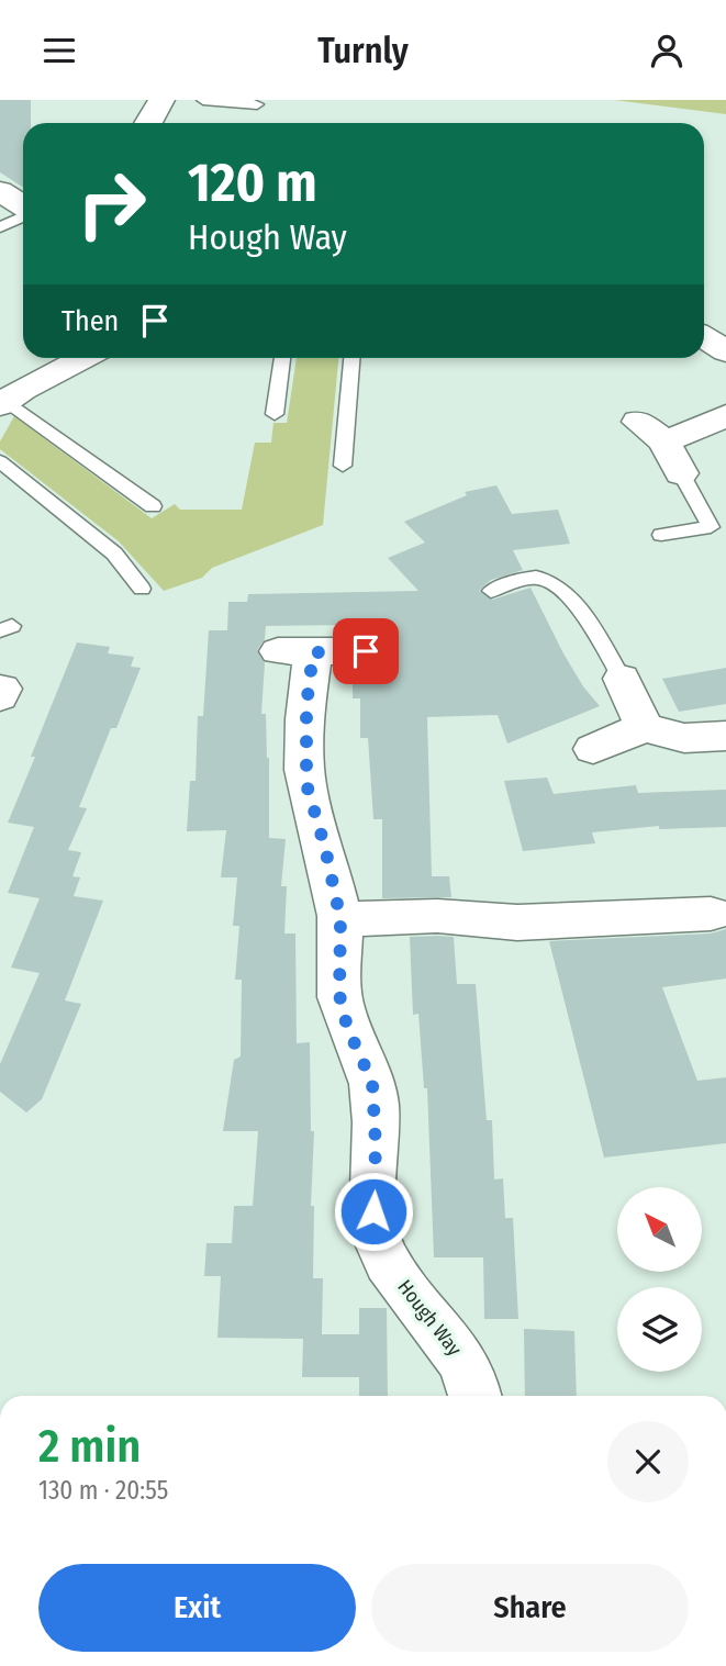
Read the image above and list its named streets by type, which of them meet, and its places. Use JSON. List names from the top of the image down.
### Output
{
  "streets": {
    "street": ["Hough Way"]
  },
  "north": "top left",
  "page": {
    "header": "Turnly",
    "turn": ["120 m", "Hough Way"],
    "then": "Then",
    "heading": ["2 min", "130 m · 20:55"],
    "buttons": ["Exit", "Share"]
  }
}
